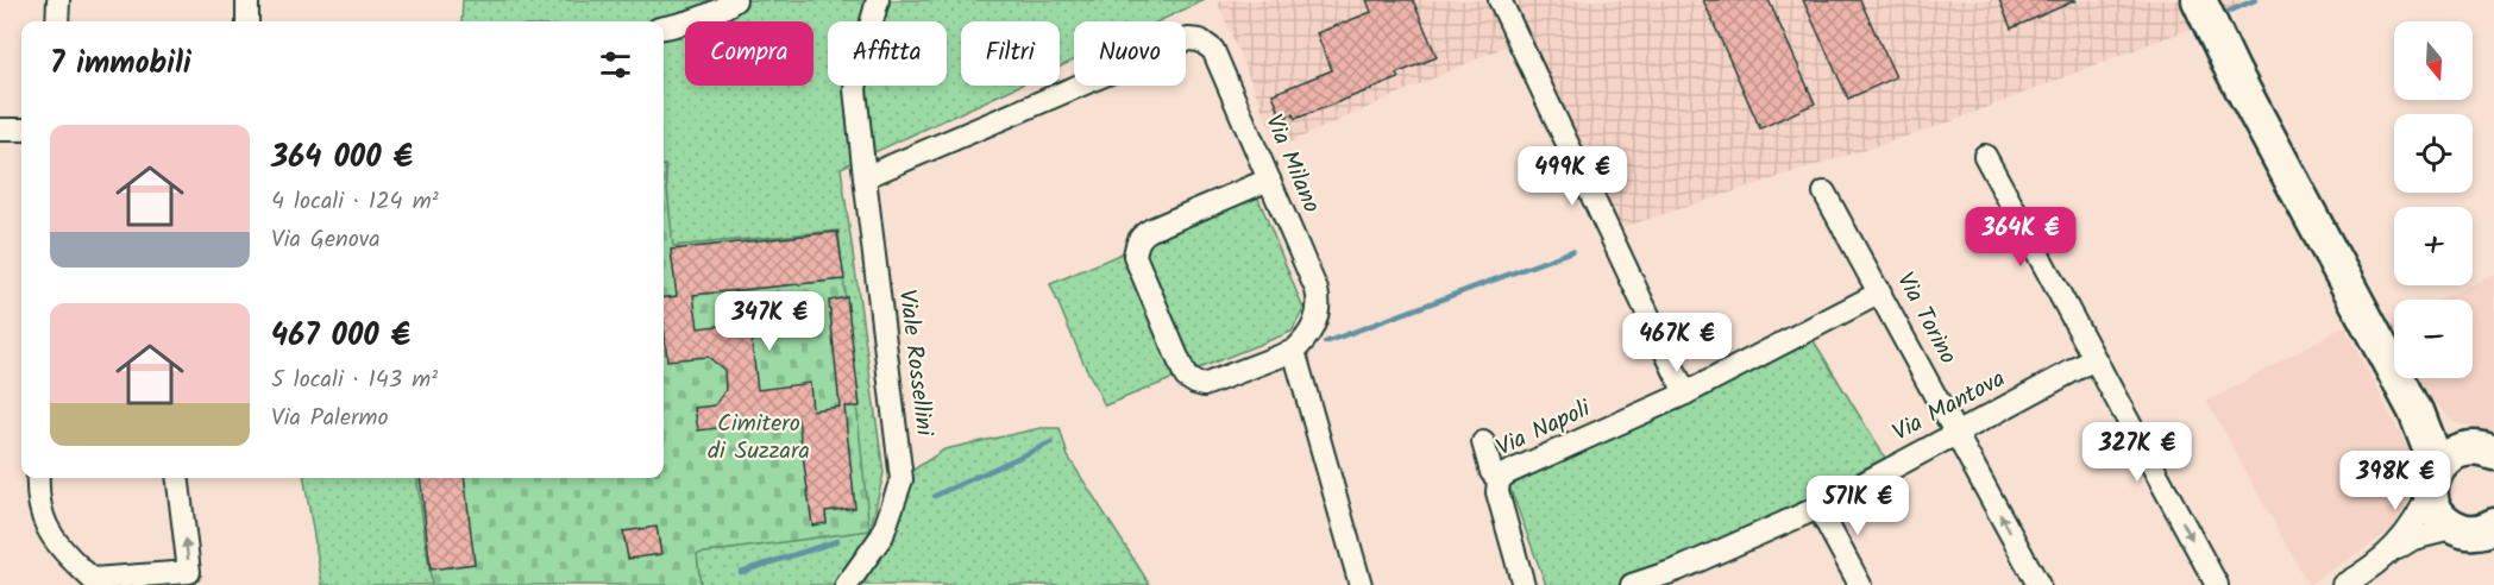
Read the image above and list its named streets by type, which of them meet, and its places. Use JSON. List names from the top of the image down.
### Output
{
  "streets": {
    "street": [
      "Via Milano",
      "Via Torino",
      "Viale Rossellini",
      "Via Mantova",
      "Via Napoli"
    ]
  },
  "crossings": [
    ["Via Milano", "Viale Rossellini"],
    ["Via Torino", "Via Mantova"],
    ["Via Torino", "Via Napoli"]
  ],
  "parks": ["Cimitero di Suzzara"],
  "north": "bottom",
  "page": {
    "map_buttons": ["+", "−"],
    "chip": [
      "Compra",
      "Affitta",
      "Filtri",
      "Nuovo"
    ],
    "heading": "7 immobili",
    "list": [
      {
        "name": "364 000 €",
        "note": "4 locali · 124 m² · Via Genova"
      },
      {
        "name": "467 000 €",
        "note": "5 locali · 143 m² · Via Palermo"
      }
    ],
    "price": [
      "499K €",
      "364K €",
      "347K €",
      "467K €",
      "327K €",
      "398K €",
      "571K €"
    ]
  }
}
